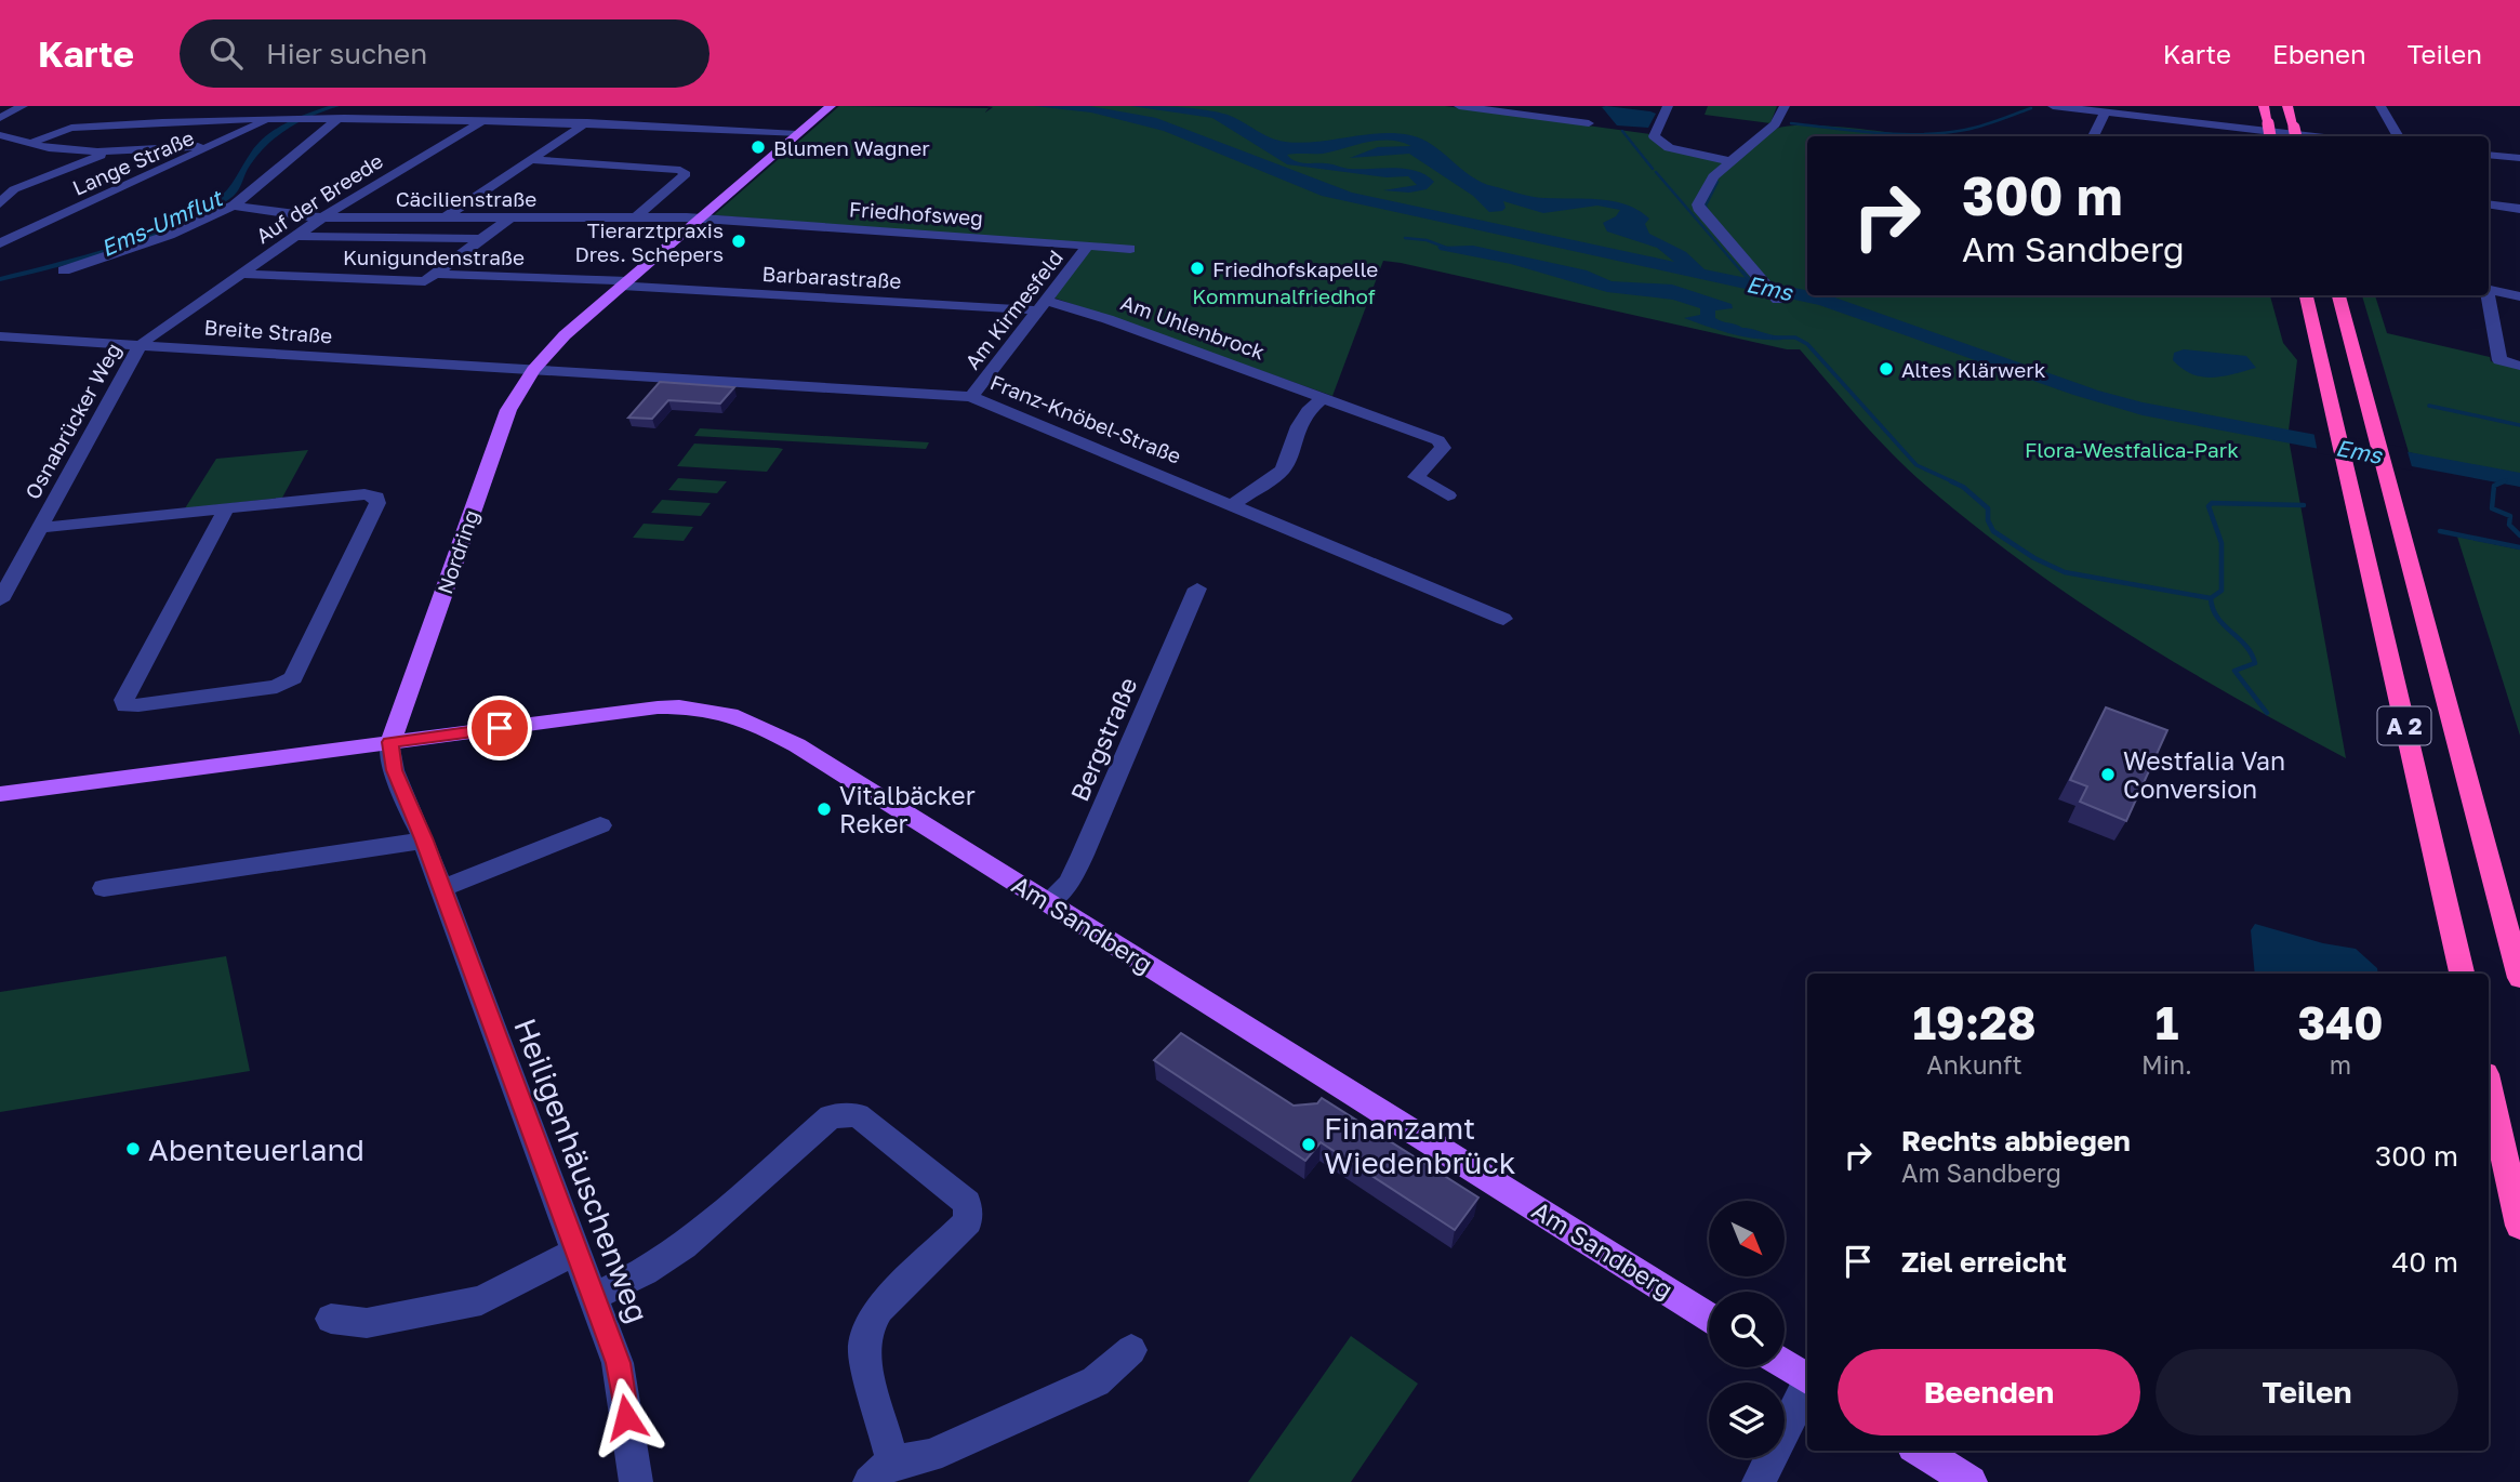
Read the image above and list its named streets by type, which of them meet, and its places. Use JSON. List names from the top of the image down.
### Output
{
  "streets": {
    "highway": ["A 2"],
    "main road": ["Nordring", "Am Sandberg"],
    "street": [
      "Lange Straße",
      "Auf der Breede",
      "Cäcilienstraße",
      "Friedhofsweg",
      "Kunigundenstraße",
      "Barbarastraße",
      "Am Kirmesfeld",
      "Am Uhlenbrock",
      "Breite Straße",
      "Franz-Knöbel-Straße",
      "Osnabrücker Weg",
      "Bergstraße",
      "Heiligenhäuschenweg"
    ]
  },
  "crossings": [
    ["Auf der Breede", "Cäcilienstraße"],
    ["Auf der Breede", "Kunigundenstraße"],
    ["Auf der Breede", "Breite Straße"],
    ["Auf der Breede", "Osnabrücker Weg"],
    ["Cäcilienstraße", "Friedhofsweg"],
    ["Cäcilienstraße", "Nordring"],
    ["Friedhofsweg", "Am Kirmesfeld"],
    ["Friedhofsweg", "Nordring"],
    ["Kunigundenstraße", "Barbarastraße"],
    ["Kunigundenstraße", "Nordring"],
    ["Barbarastraße", "Am Kirmesfeld"],
    ["Barbarastraße", "Am Uhlenbrock"],
    ["Barbarastraße", "Nordring"],
    ["Am Kirmesfeld", "Am Uhlenbrock"],
    ["Am Kirmesfeld", "Franz-Knöbel-Straße"],
    ["Breite Straße", "Franz-Knöbel-Straße"],
    ["Breite Straße", "Osnabrücker Weg"],
    ["Breite Straße", "Nordring"],
    ["Franz-Knöbel-Straße", "Nordring"],
    ["Nordring", "Am Sandberg"],
    ["Nordring", "Heiligenhäuschenweg"],
    ["Bergstraße", "Am Sandberg"],
    ["Am Sandberg", "Heiligenhäuschenweg"]
  ],
  "water": ["Ems-Umflut", "Ems"],
  "parks": ["Kommunalfriedhof", "Flora-Westfalica-Park"],
  "places": [
    "Blumen Wagner",
    "Tierarztpraxis Dres. Schepers",
    "Friedhofskapelle",
    "Altes Klärwerk",
    "Westfalia Van Conversion",
    "Vitalbäcker Reker",
    "Finanzamt Wiedenbrück",
    "Abenteuerland"
  ],
  "north": "bottom right",
  "page": {
    "header": "Karte",
    "search": "Hier suchen",
    "nav": ["Karte", "Ebenen", "Teilen"],
    "turn": ["300 m", "Am Sandberg"],
    "eta": [
      "19:28",
      "Ankunft",
      "1",
      "Min.",
      "340",
      "m"
    ],
    "list": [
      {
        "name": "Rechts abbiegen",
        "note": "Am Sandberg",
        "value": "300 m"
      },
      {
        "name": "Ziel erreicht",
        "value": "40 m"
      }
    ],
    "buttons": ["Beenden", "Teilen"]
  }
}
